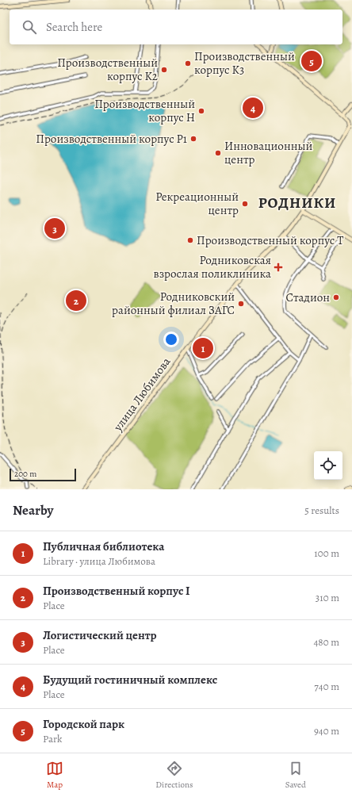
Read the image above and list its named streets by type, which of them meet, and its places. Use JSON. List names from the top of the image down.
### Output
{
  "streets": {
    "main road": ["улица Любимова"]
  },
  "districts": ["РОДНИКИ"],
  "places": {
    "other": [
      "Производственный корпус K3",
      "Производственный корпус K2",
      "Производственный корпус H",
      "Производственный корпус P1",
      "Инновационный центр",
      "Рекреационный центр",
      "Производственный корпус T",
      "Стадион",
      "Родниковский районный филиал ЗАГС"
    ],
    "health": ["Родниковская взрослая поликлиника"]
  },
  "scale_bar": "200 m",
  "page": {
    "search": "Search here",
    "pins": [
      "5",
      "4",
      "3",
      "2",
      "1"
    ],
    "scale": "200 m",
    "heading": ["Nearby", "5 results"],
    "list": [
      {
        "mark": "1",
        "name": "Публичная библиотека",
        "note": "Library · улица Любимова",
        "value": "100 m"
      },
      {
        "mark": "2",
        "name": "Производственный корпус I",
        "note": "Place",
        "value": "310 m"
      },
      {
        "mark": "3",
        "name": "Логистический центр",
        "note": "Place",
        "value": "480 m"
      },
      {
        "mark": "4",
        "name": "Будущий гостиничный комплекс",
        "note": "Place",
        "value": "740 m"
      },
      {
        "mark": "5",
        "name": "Городской парк",
        "note": "Park",
        "value": "940 m"
      }
    ],
    "nav": ["Map", "Directions", "Saved"]
  }
}
